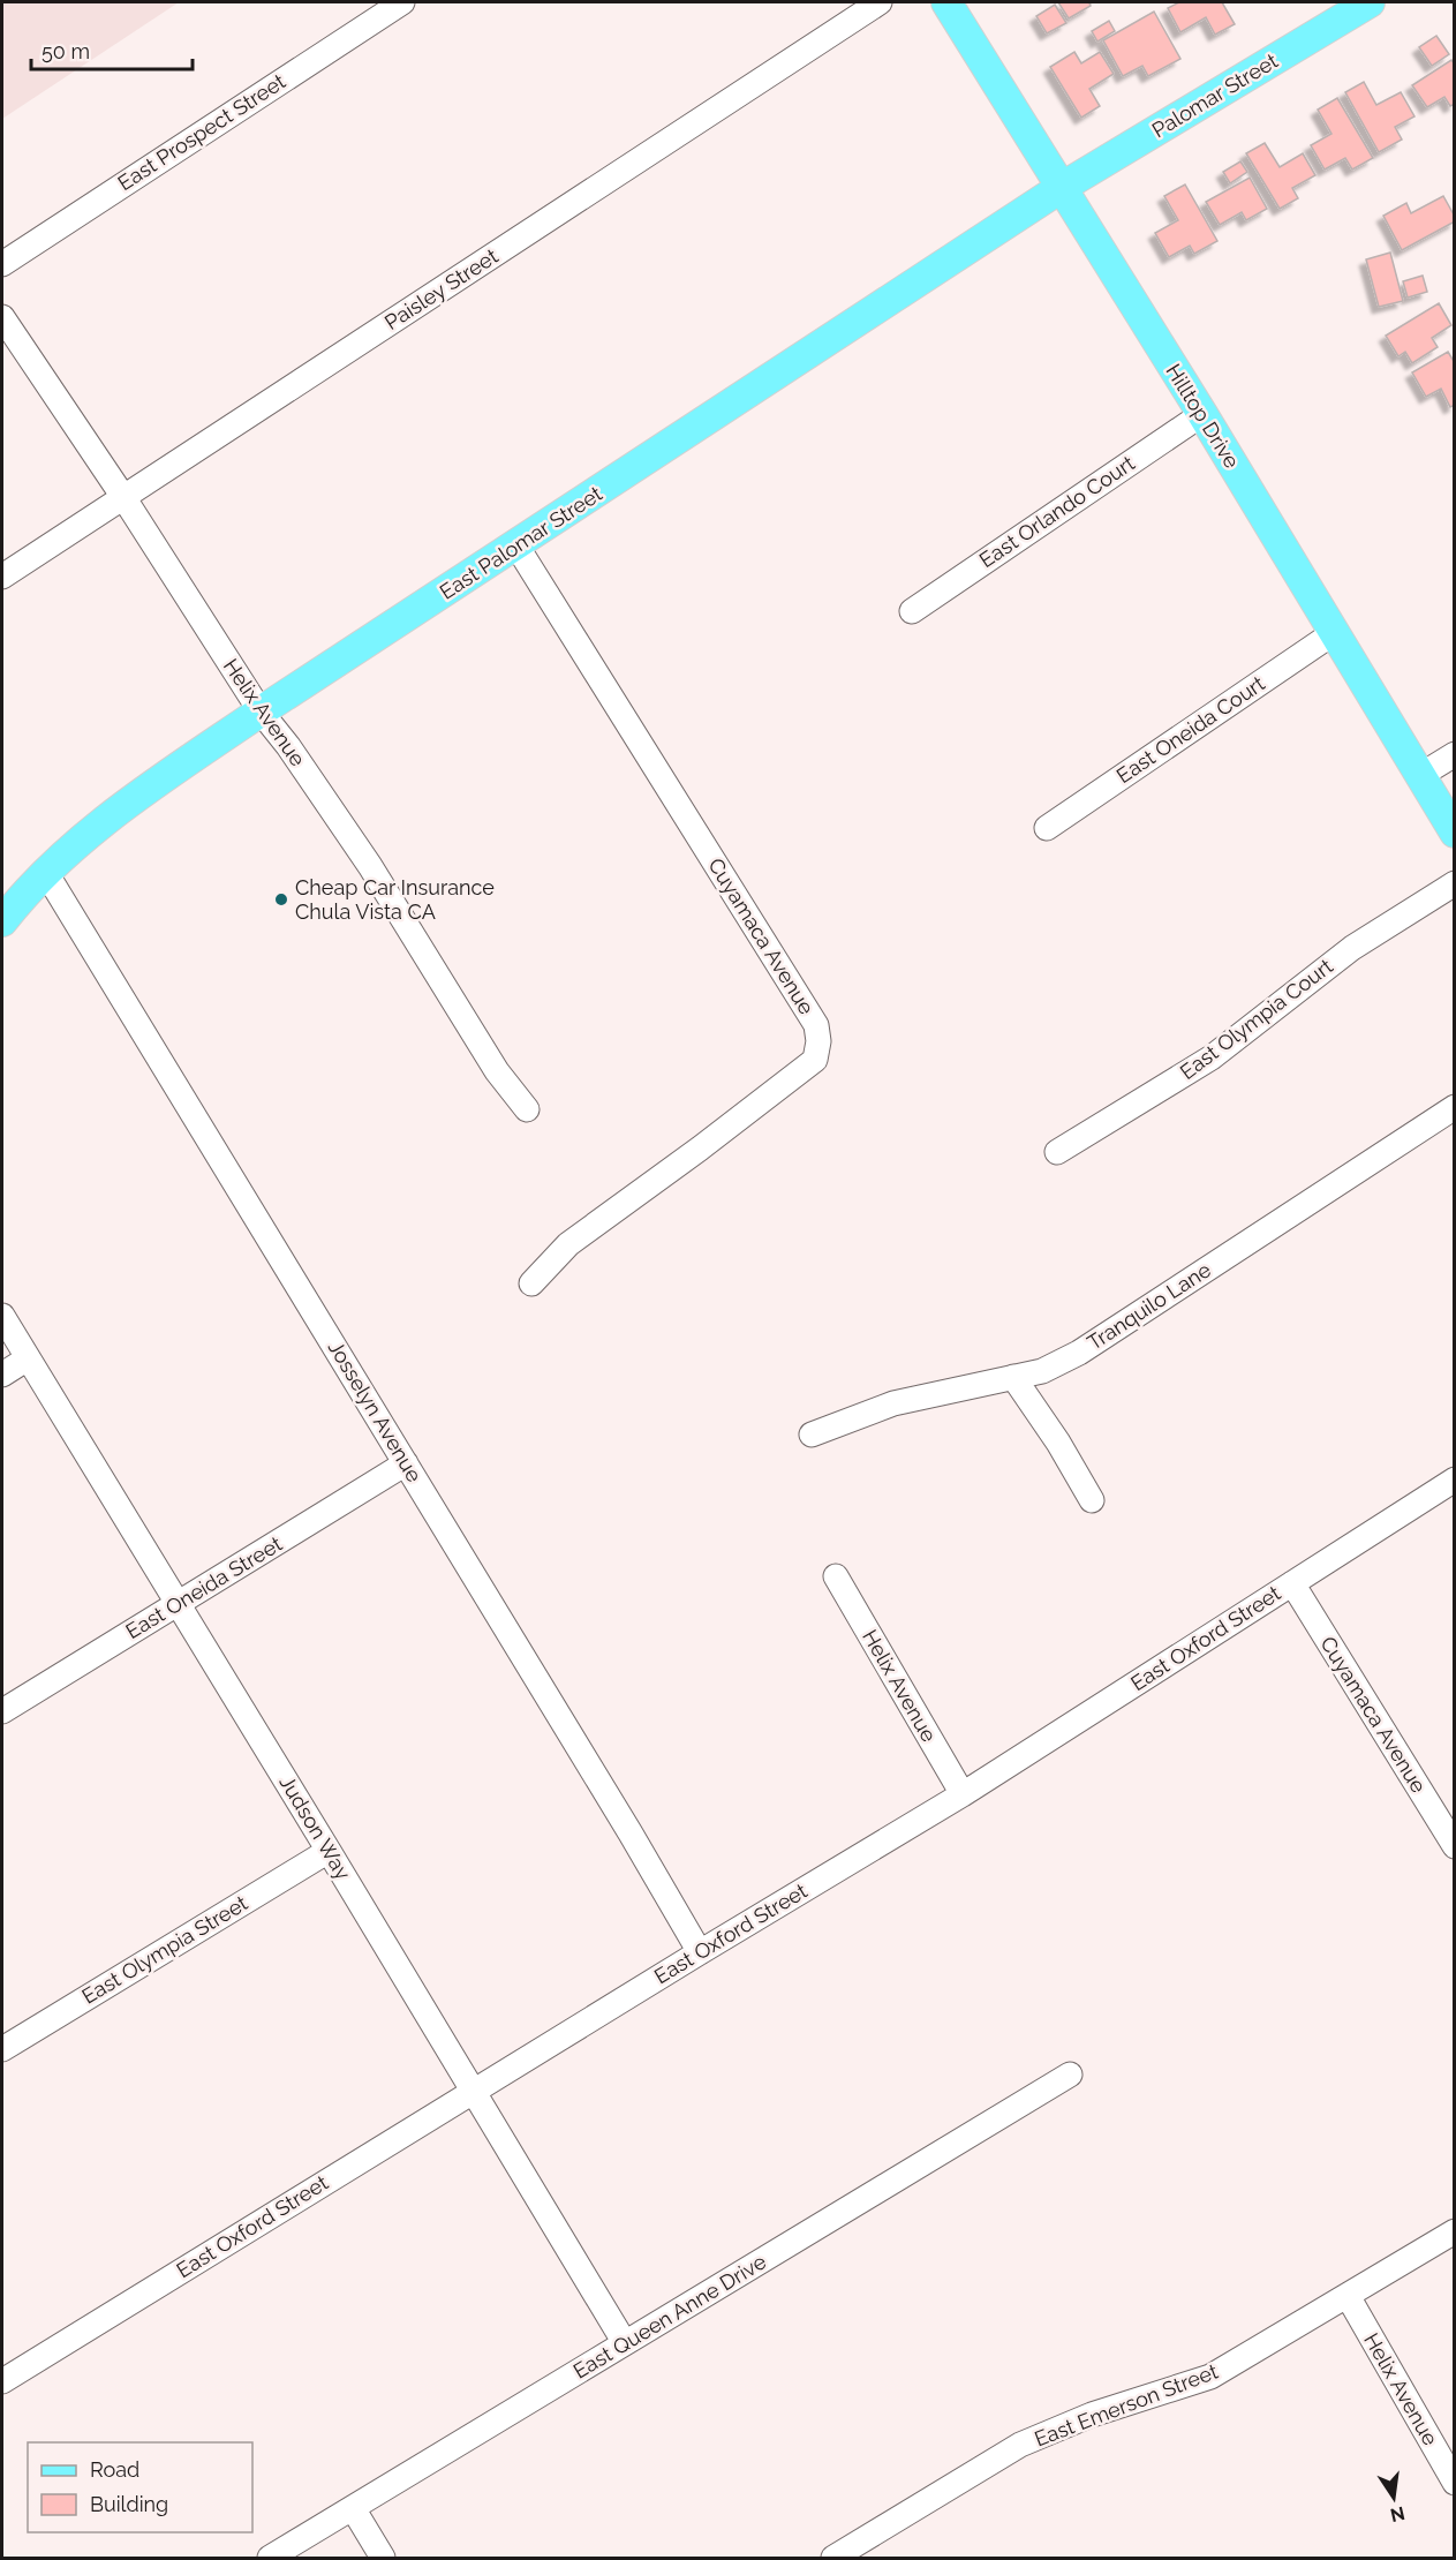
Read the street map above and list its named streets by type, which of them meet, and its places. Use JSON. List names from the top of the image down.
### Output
{
  "streets": {
    "main road": ["Palomar Street", "Hilltop Drive", "East Palomar Street"],
    "street": [
      "East Prospect Street",
      "Paisley Street",
      "East Orlando Court",
      "Helix Avenue",
      "East Oneida Court",
      "Cuyamaca Avenue",
      "East Olympia Court",
      "Tranquilo Lane",
      "Josselyn Avenue",
      "East Oneida Street",
      "East Oxford Street",
      "Judson Way",
      "East Olympia Street",
      "East Queen Anne Drive",
      "East Emerson Street"
    ]
  },
  "crossings": [
    ["Palomar Street", "Hilltop Drive"],
    ["Palomar Street", "East Palomar Street"],
    ["Paisley Street", "Helix Avenue"],
    ["Hilltop Drive", "East Orlando Court"],
    ["Hilltop Drive", "East Palomar Street"],
    ["Hilltop Drive", "East Oneida Court"],
    ["East Palomar Street", "Helix Avenue"],
    ["East Palomar Street", "Cuyamaca Avenue"],
    ["East Palomar Street", "Josselyn Avenue"],
    ["Helix Avenue", "East Oxford Street"],
    ["Helix Avenue", "East Emerson Street"],
    ["Cuyamaca Avenue", "East Oxford Street"],
    ["Josselyn Avenue", "East Oneida Street"],
    ["Josselyn Avenue", "East Oxford Street"],
    ["East Oneida Street", "Judson Way"],
    ["East Oxford Street", "Judson Way"],
    ["Judson Way", "East Olympia Street"],
    ["Judson Way", "East Queen Anne Drive"]
  ],
  "places": ["Cheap Car Insurance Chula Vista CA"],
  "legend": ["Road", "Building"],
  "scale_bar": "50 m",
  "north": "bottom"
}
